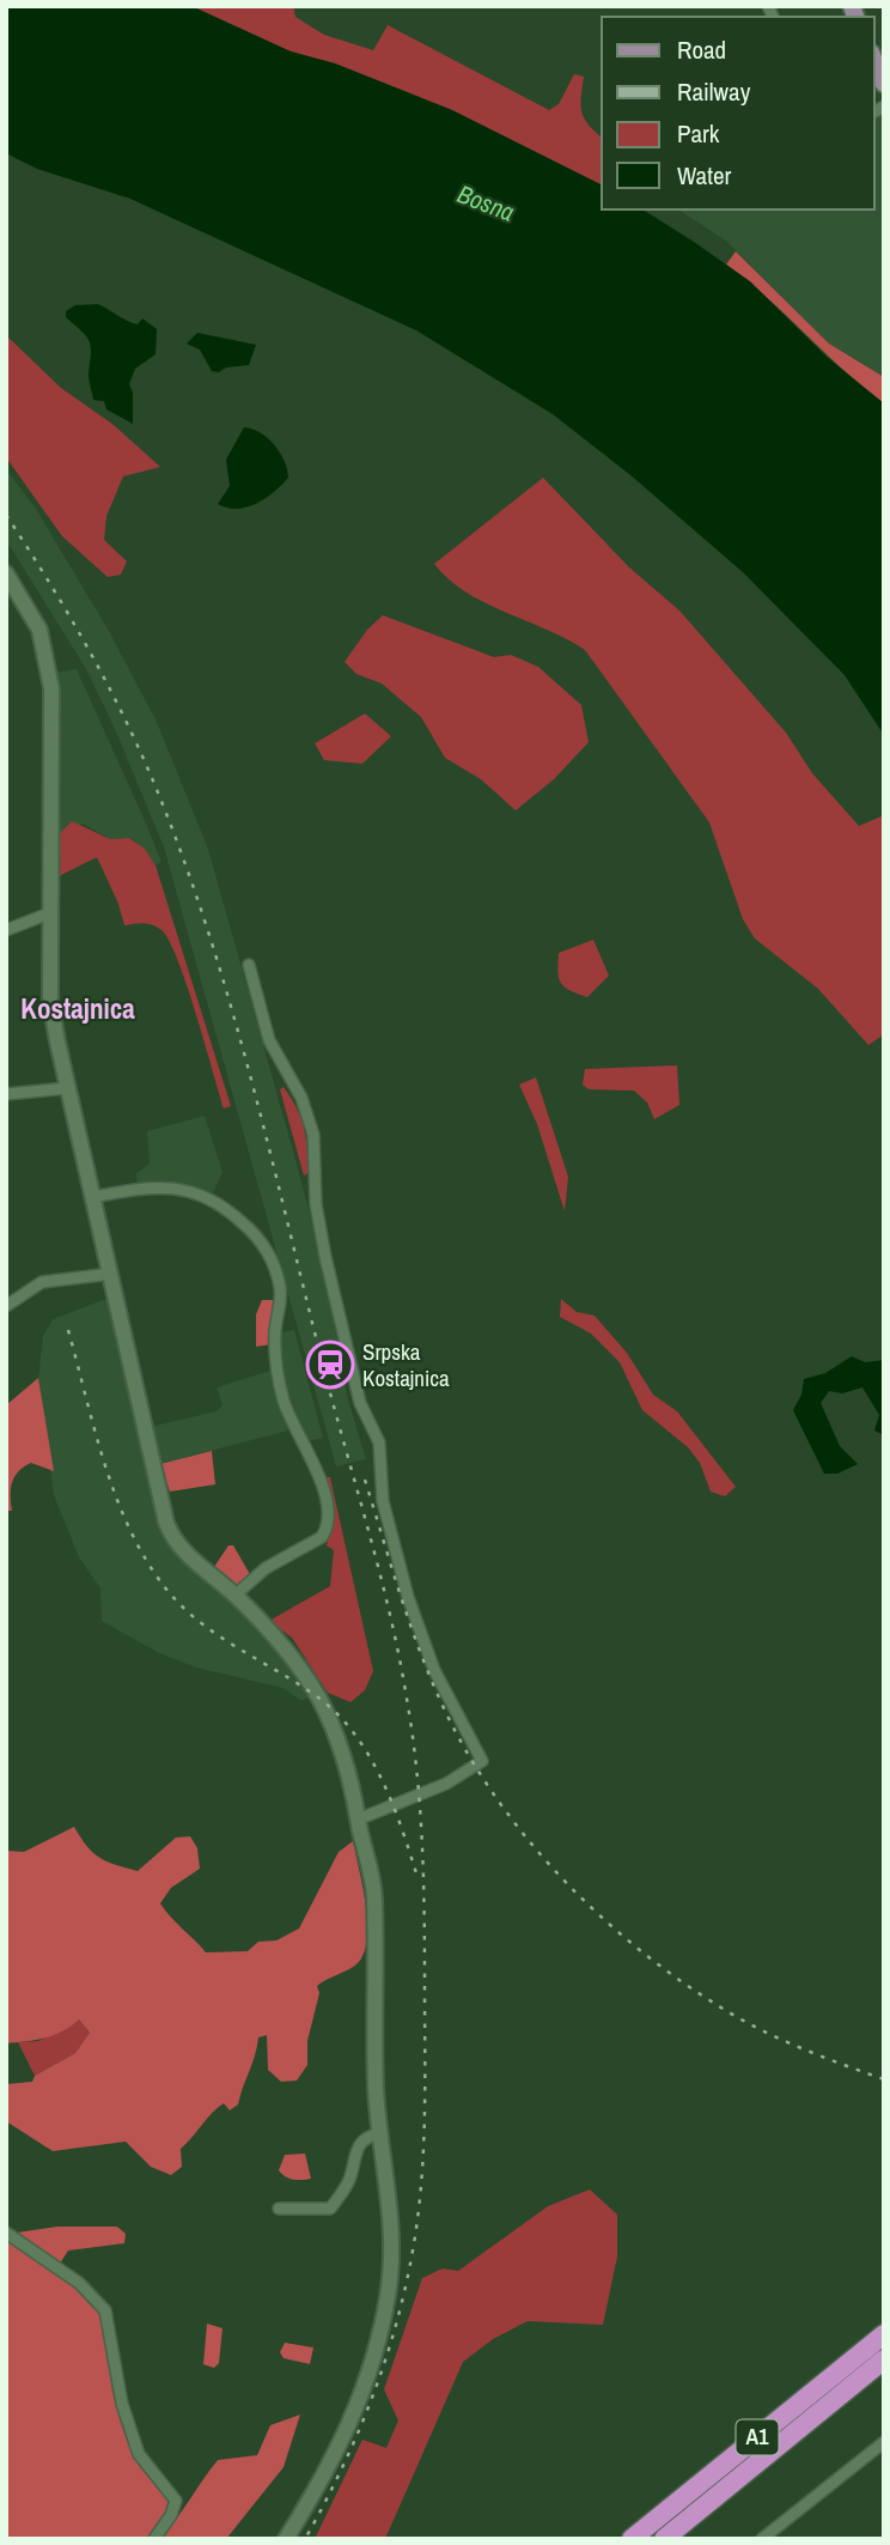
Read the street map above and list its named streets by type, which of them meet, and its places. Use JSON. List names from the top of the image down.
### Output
{
  "streets": {
    "highway": ["A1"]
  },
  "districts": ["Kostajnica"],
  "water": ["Bosna"],
  "places": {
    "station": ["Srpska Kostajnica"]
  },
  "legend": [
    "Road",
    "Railway",
    "Park",
    "Water"
  ]
}
